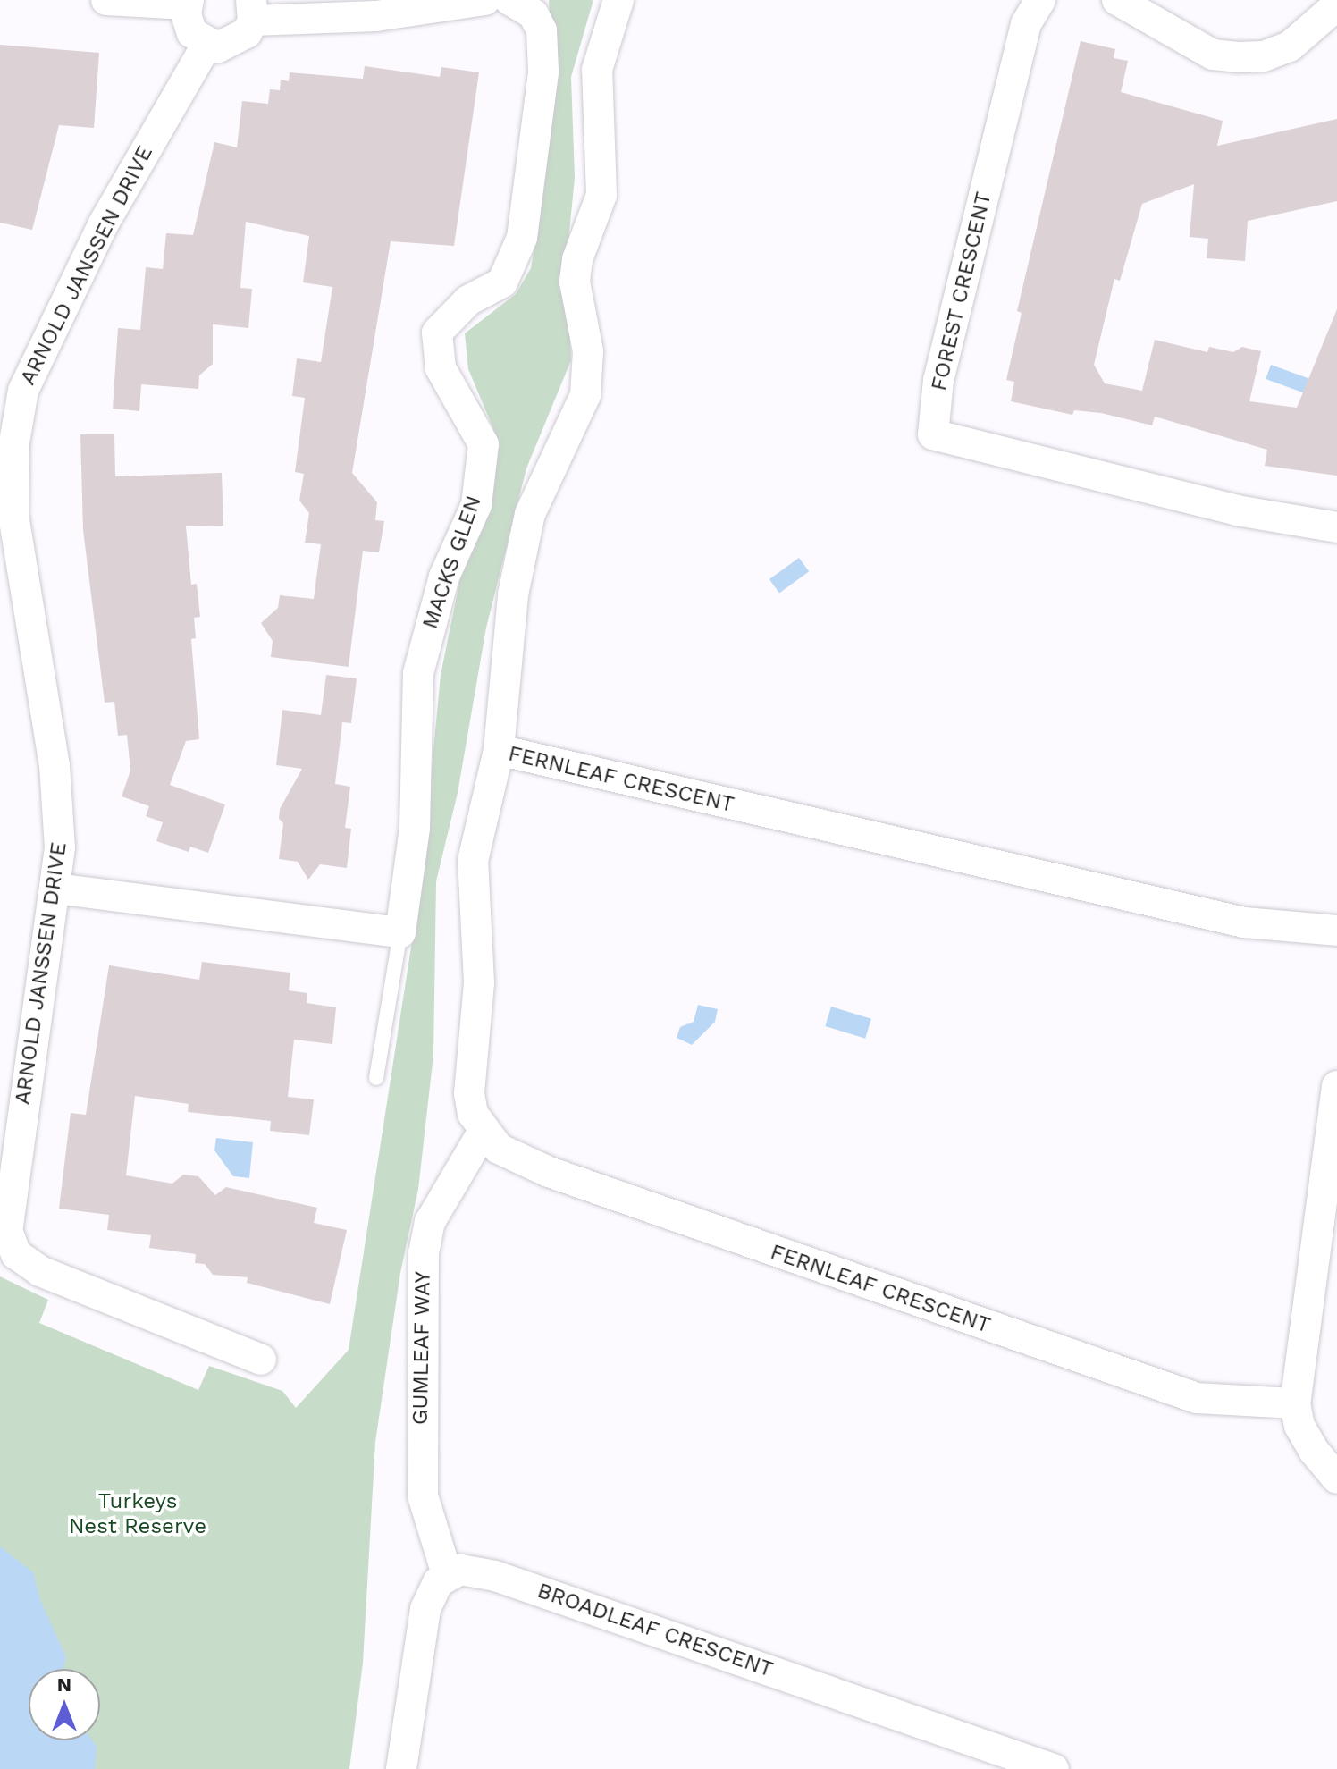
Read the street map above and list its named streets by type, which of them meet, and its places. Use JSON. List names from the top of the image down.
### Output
{
  "streets": {
    "street": [
      "ARNOLD JANSSEN DRIVE",
      "FOREST CRESCENT",
      "MACKS GLEN",
      "FERNLEAF CRESCENT",
      "GUMLEAF WAY",
      "BROADLEAF CRESCENT"
    ]
  },
  "crossings": [
    ["FERNLEAF CRESCENT", "GUMLEAF WAY"],
    ["GUMLEAF WAY", "BROADLEAF CRESCENT"]
  ],
  "parks": ["Turkeys Nest Reserve"],
  "north": "top"
}
